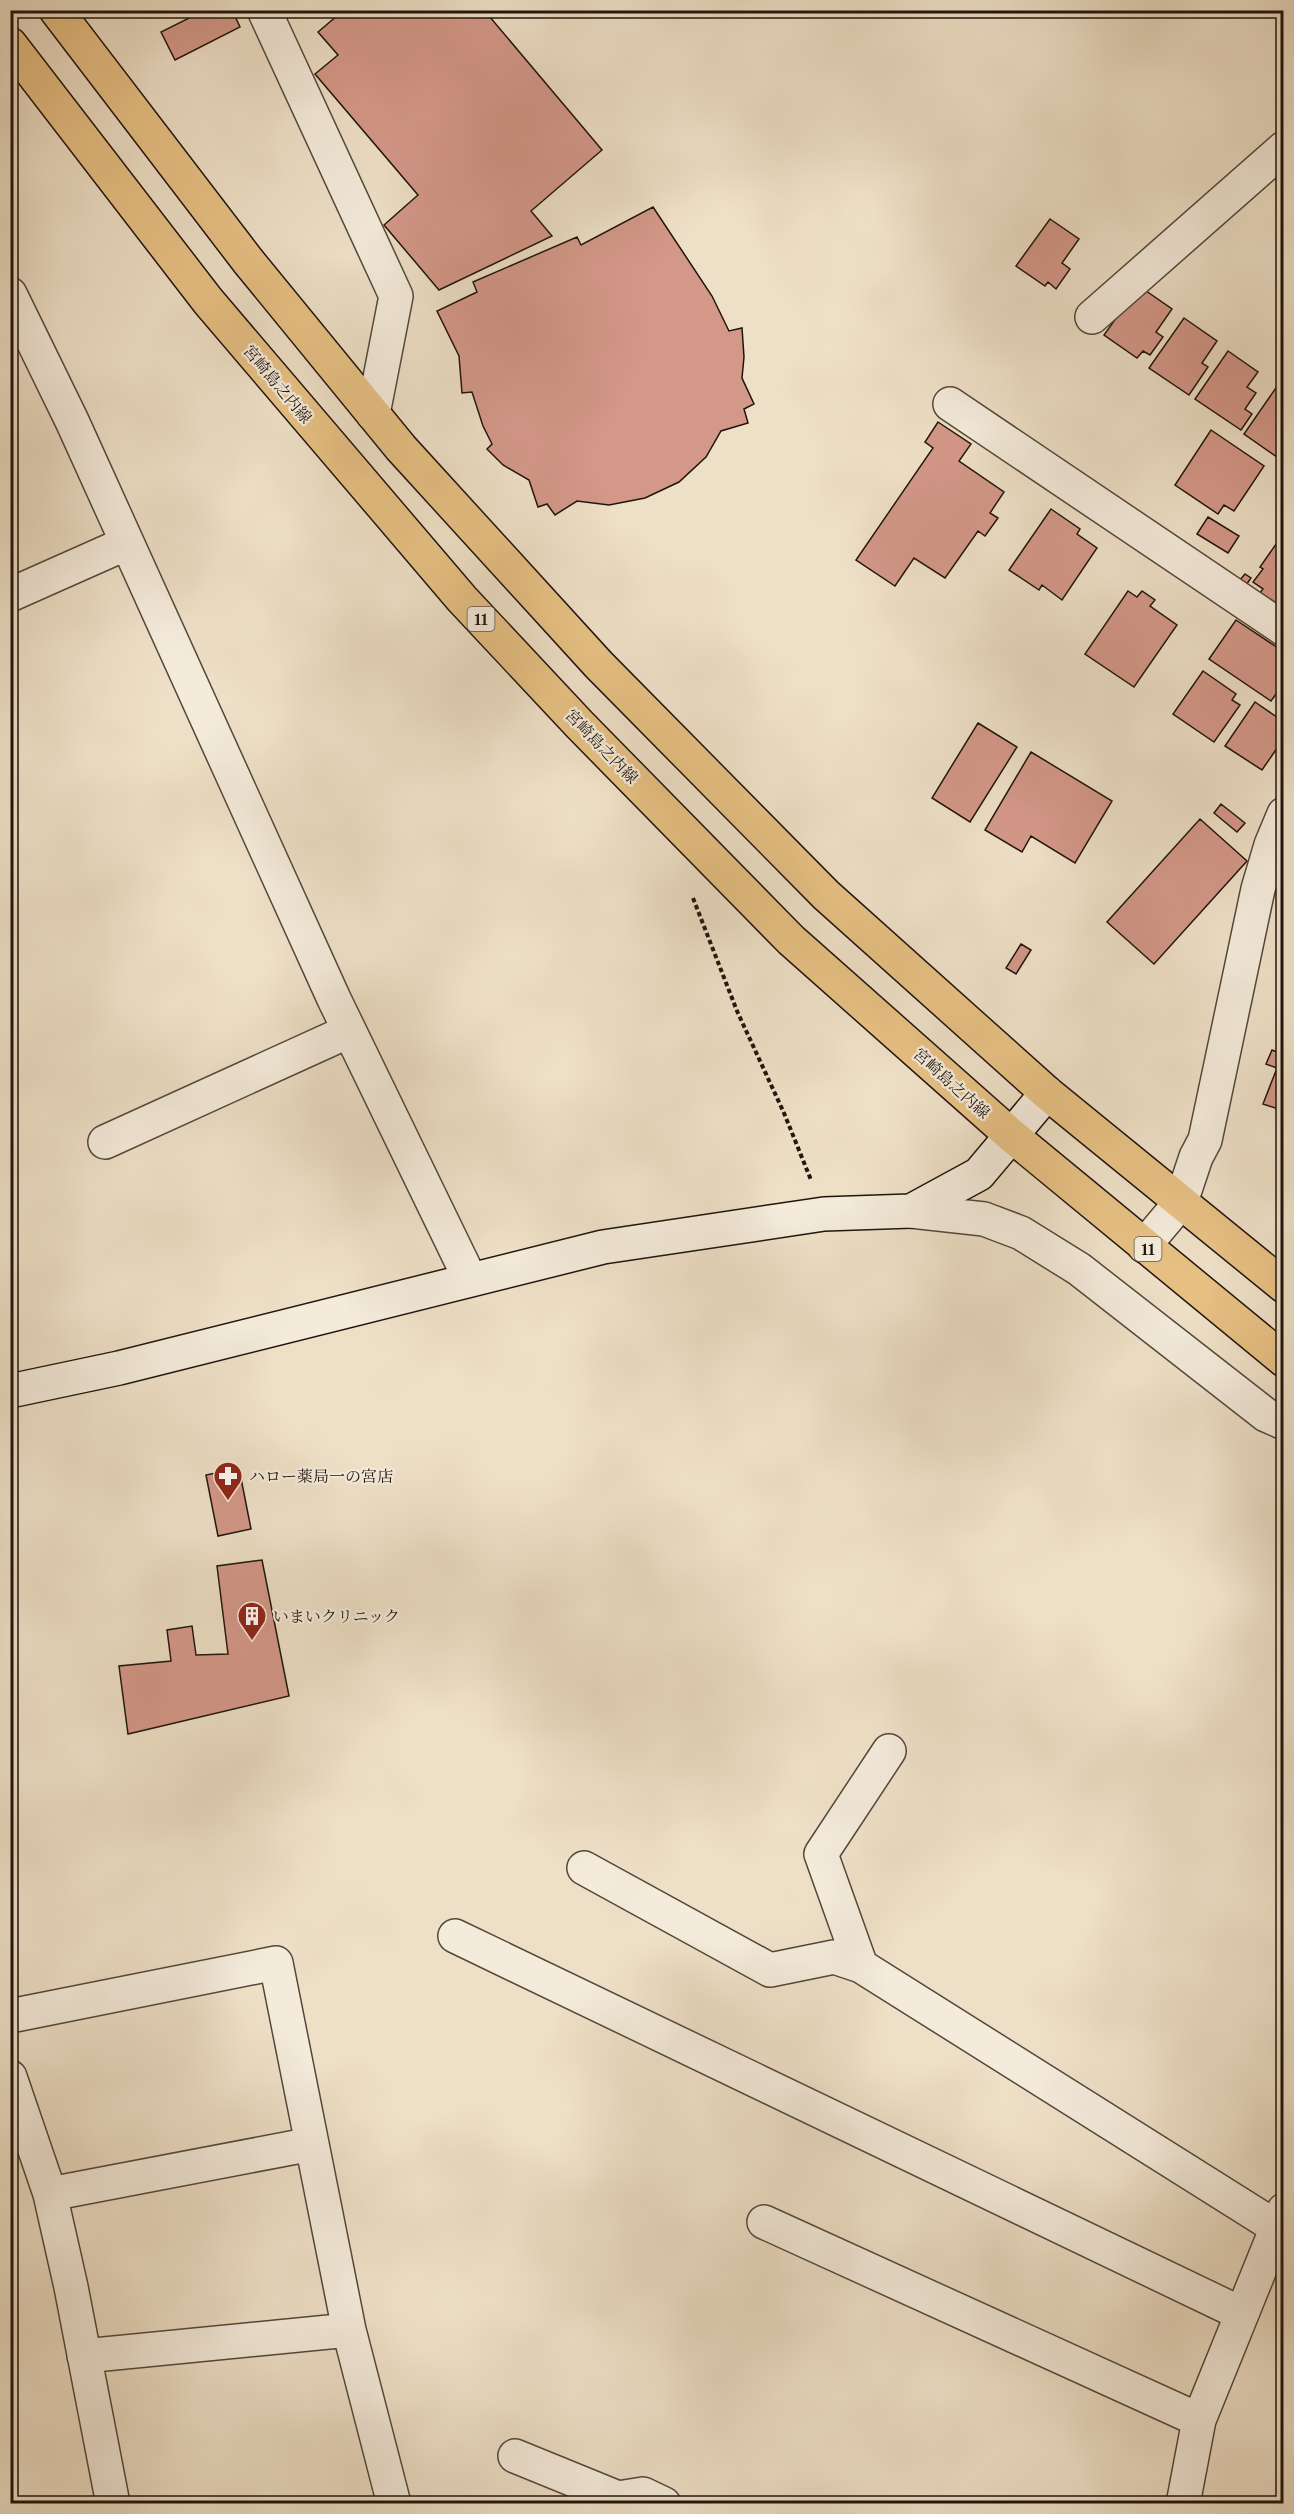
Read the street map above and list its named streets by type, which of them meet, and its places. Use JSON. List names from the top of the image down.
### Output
{
  "streets": {
    "main road": ["宮崎島之内線", "11"]
  },
  "places": {
    "pharmacy": ["ハロー薬局一の宮店"],
    "building": ["いまいクリニック"]
  }
}
